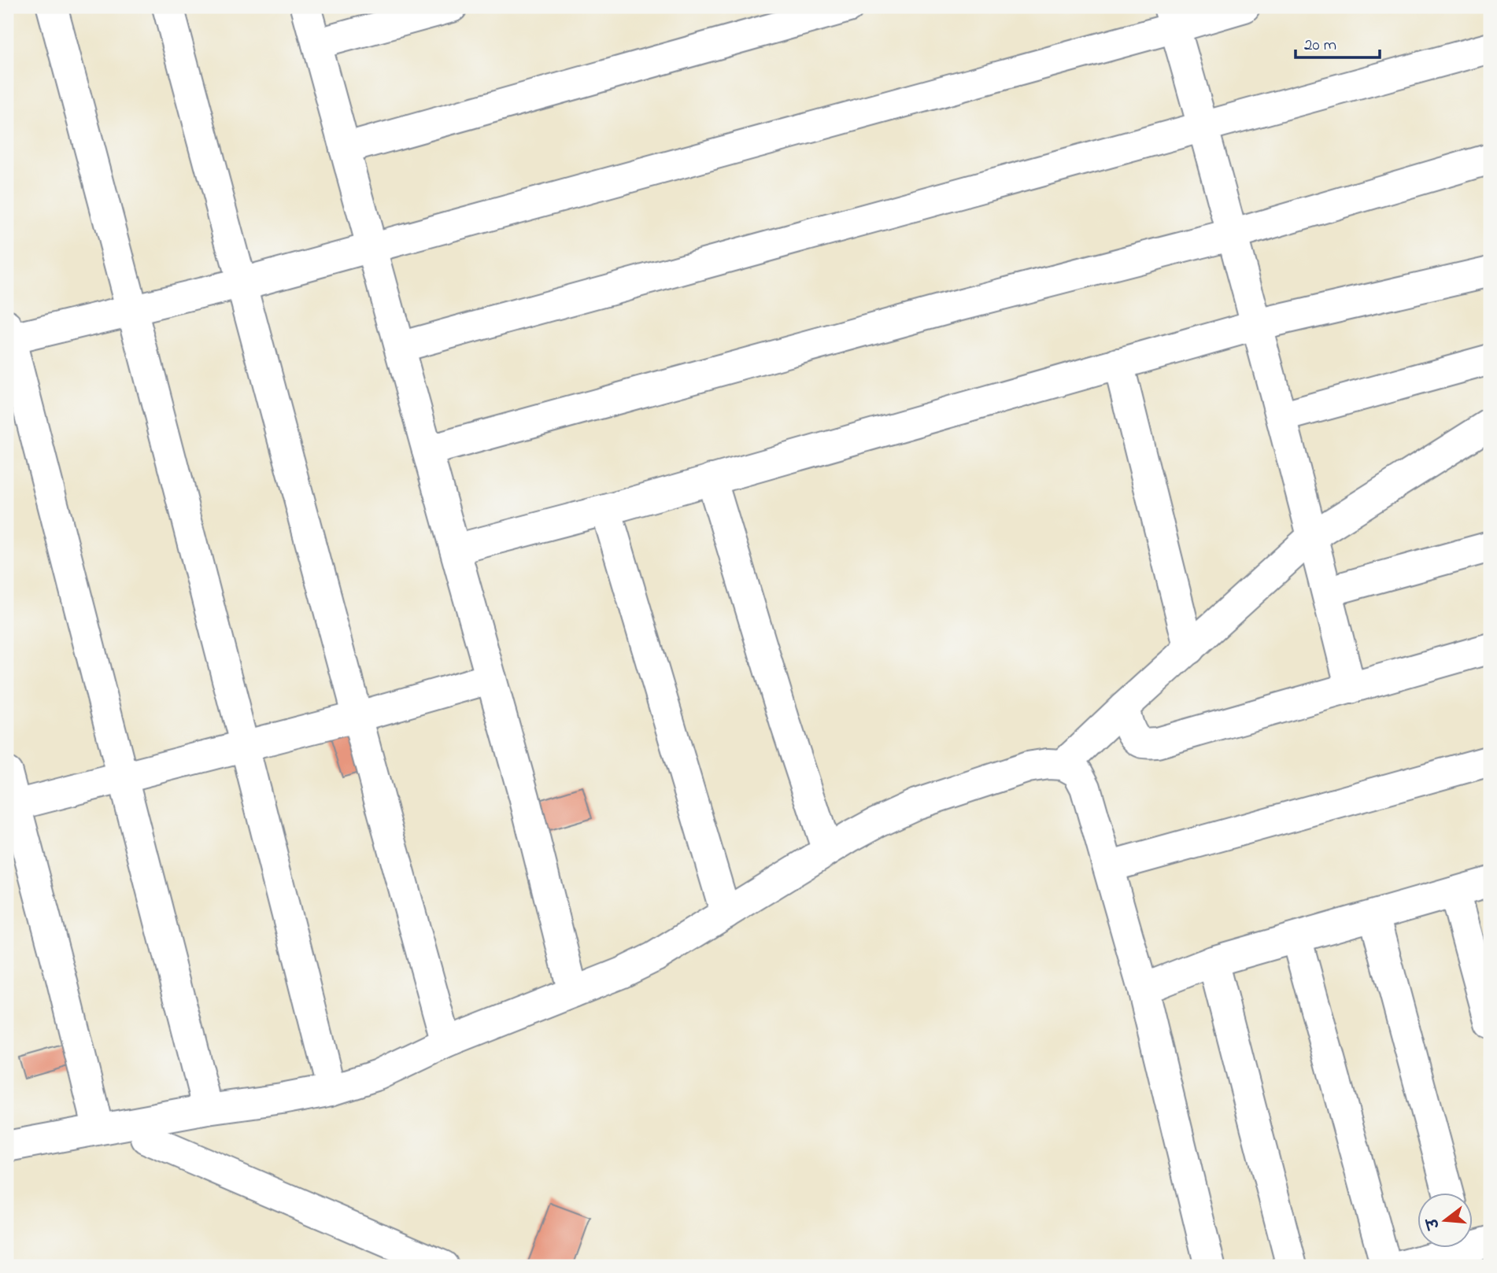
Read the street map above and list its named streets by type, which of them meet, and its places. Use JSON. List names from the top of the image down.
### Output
{
  "scale_bar": "20 m",
  "north": "left"
}
